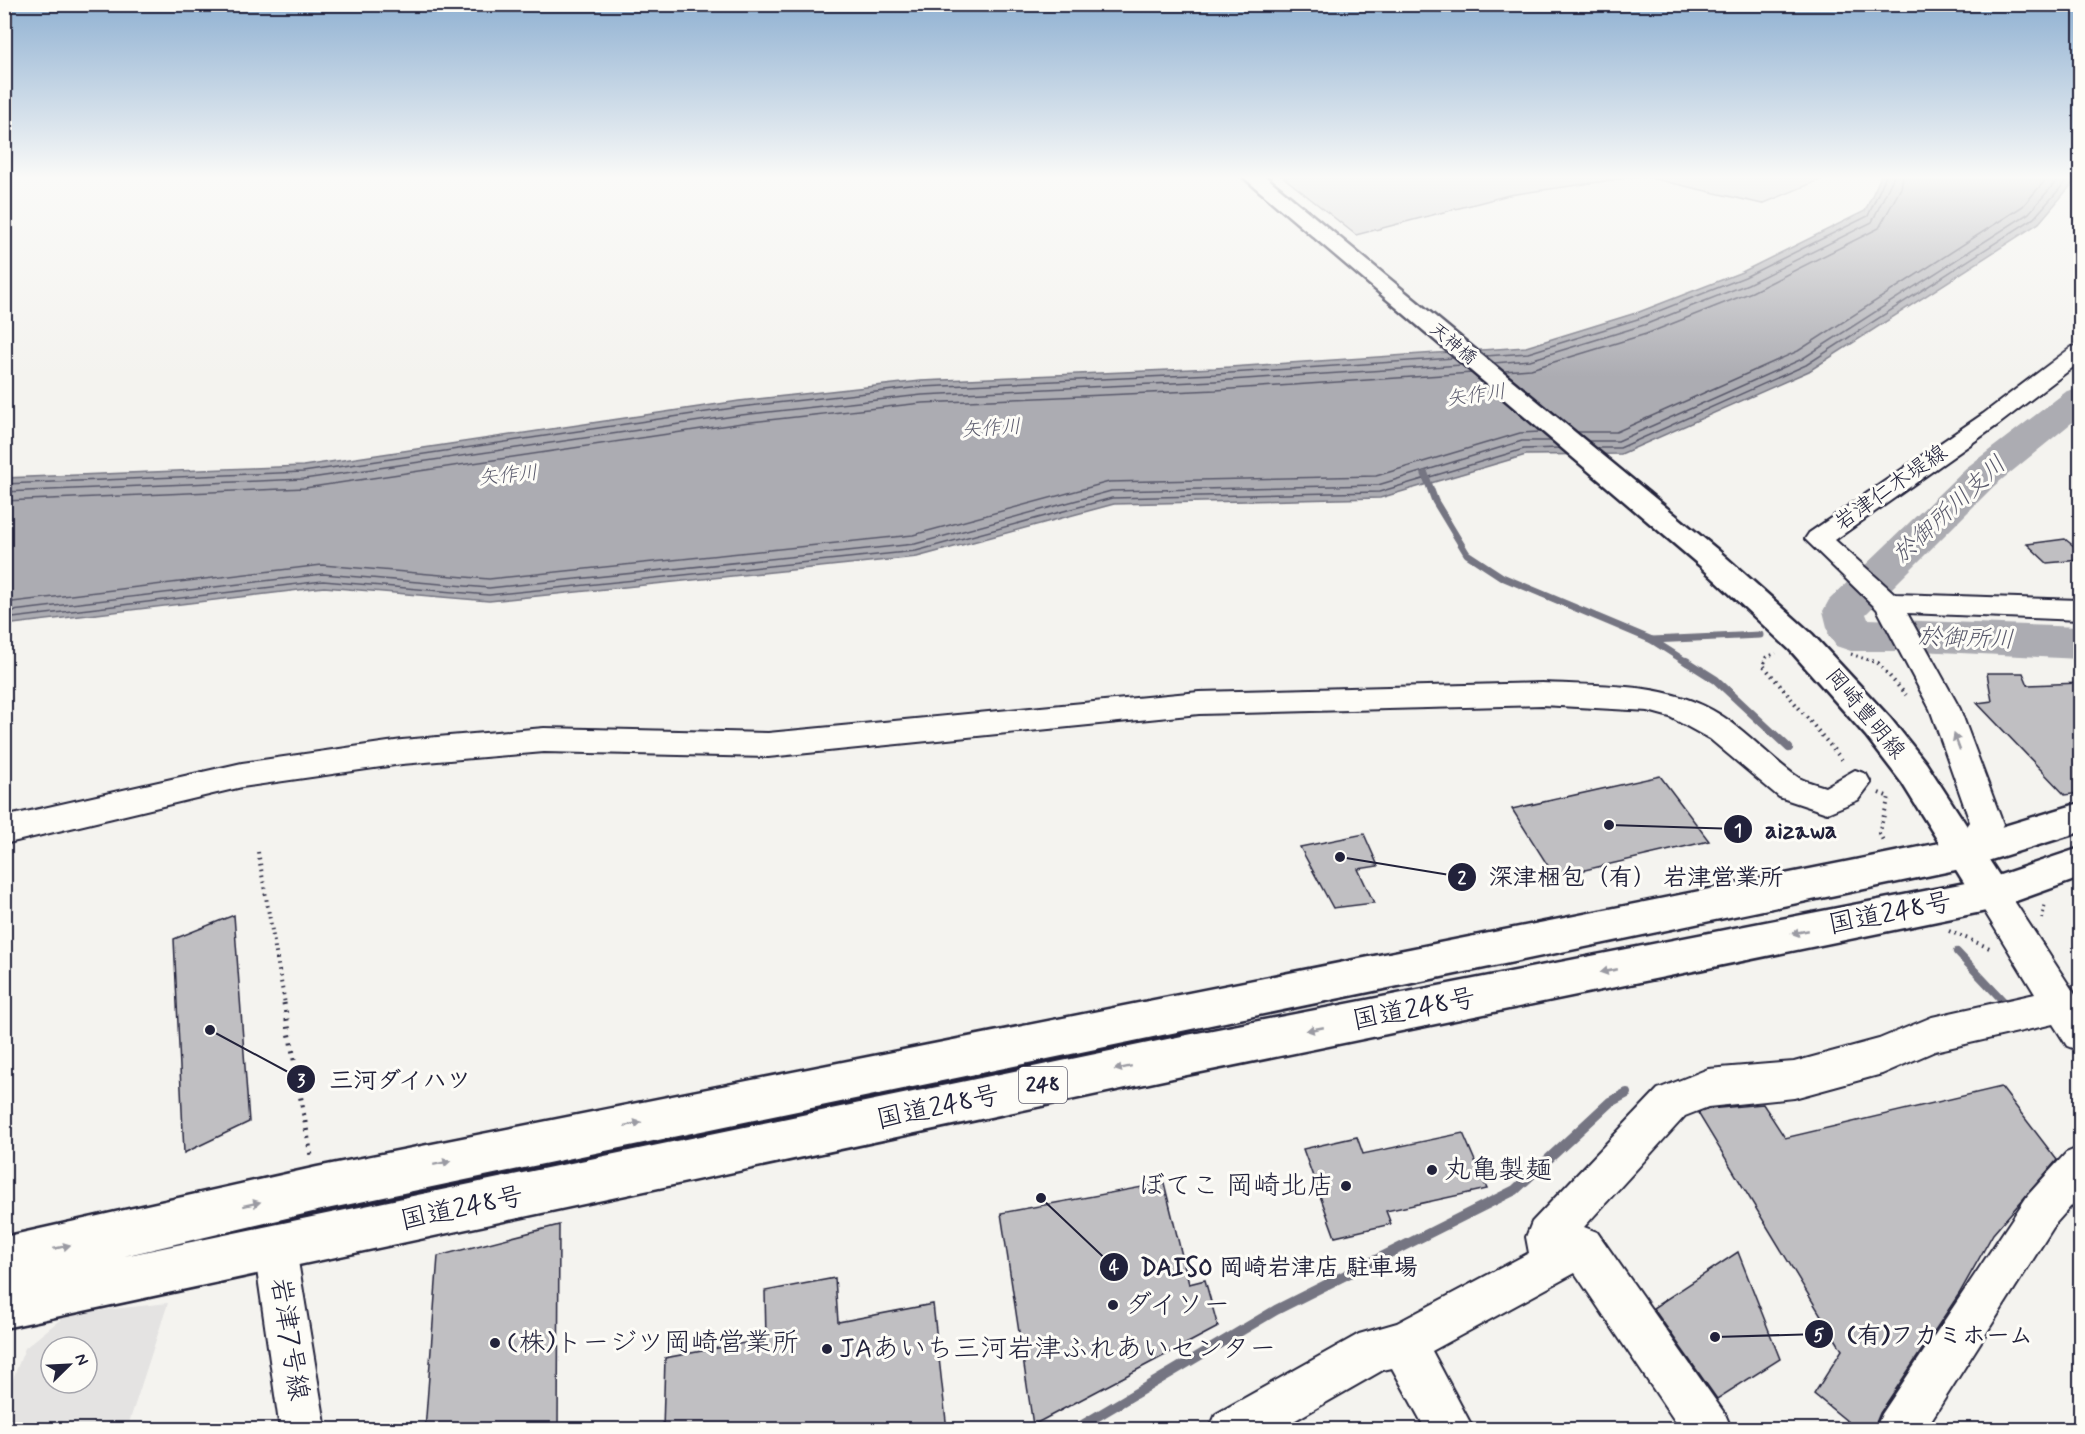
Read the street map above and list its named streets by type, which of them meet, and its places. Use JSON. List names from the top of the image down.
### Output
{
  "streets": {
    "main road": [
      "天神橋",
      "岡崎豊明線",
      "国道248号",
      "248"
    ],
    "street": ["岩津仁木堤線", "岩津7号線"]
  },
  "crossings": [
    ["天神橋", "岡崎豊明線"],
    ["岡崎豊明線", "国道248号"],
    ["国道248号", "岩津7号線"]
  ],
  "water": ["矢作川", "於御所川支川", "於御所川"],
  "places": [
    "aizawa",
    "深津梱包（有） 岩津営業所",
    "三河ダイハツ",
    "丸亀製麺",
    "ぼてこ 岡崎北店",
    "DAISO 岡崎岩津店 駐車場",
    "ダイソー",
    "(有)フカミホーム",
    "(株)トージツ岡崎営業所",
    "JAあいち三河岩津ふれあいセンター"
  ],
  "north": "top right"
}
